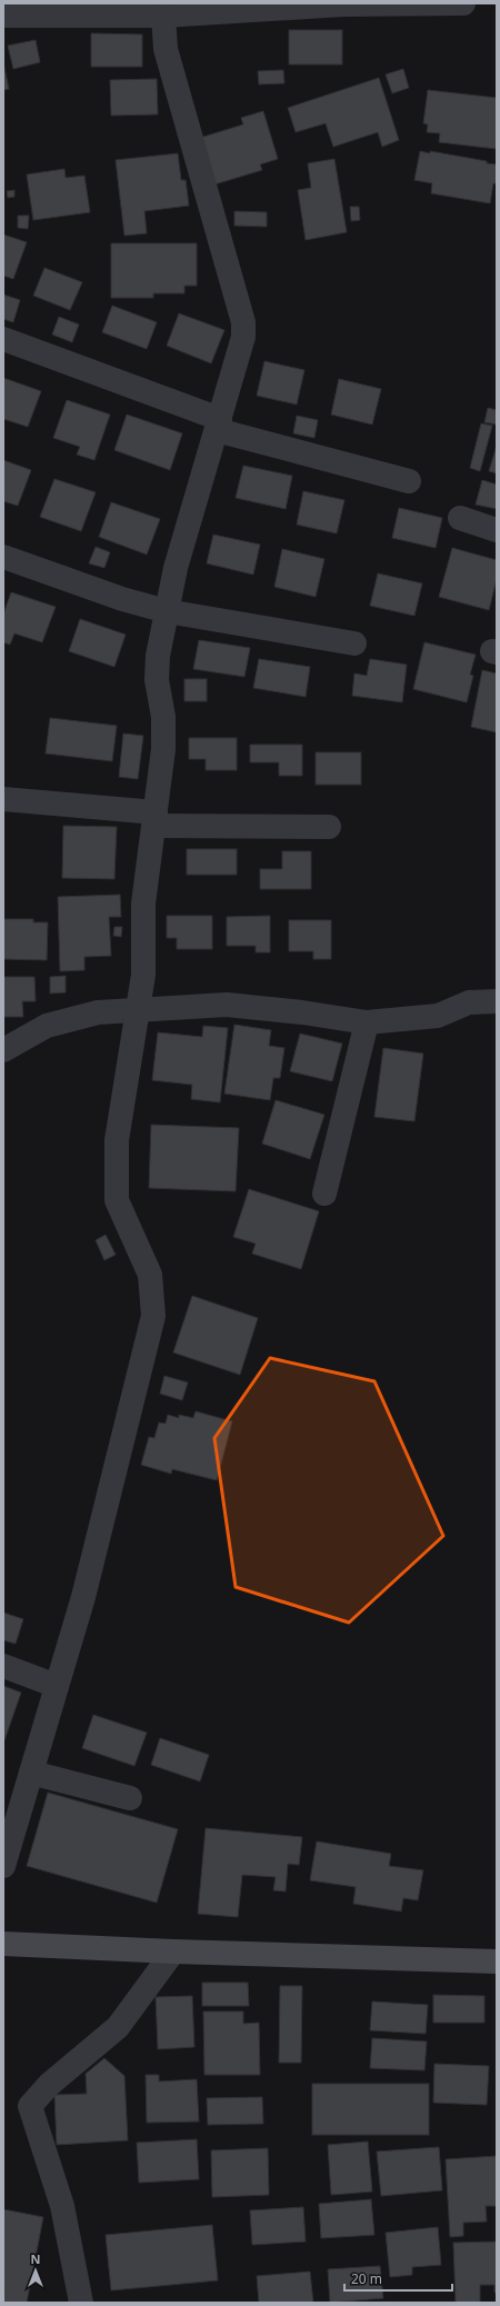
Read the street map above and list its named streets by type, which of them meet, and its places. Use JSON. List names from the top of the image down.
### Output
{
  "scale_bar": "20 m",
  "north": "top"
}
